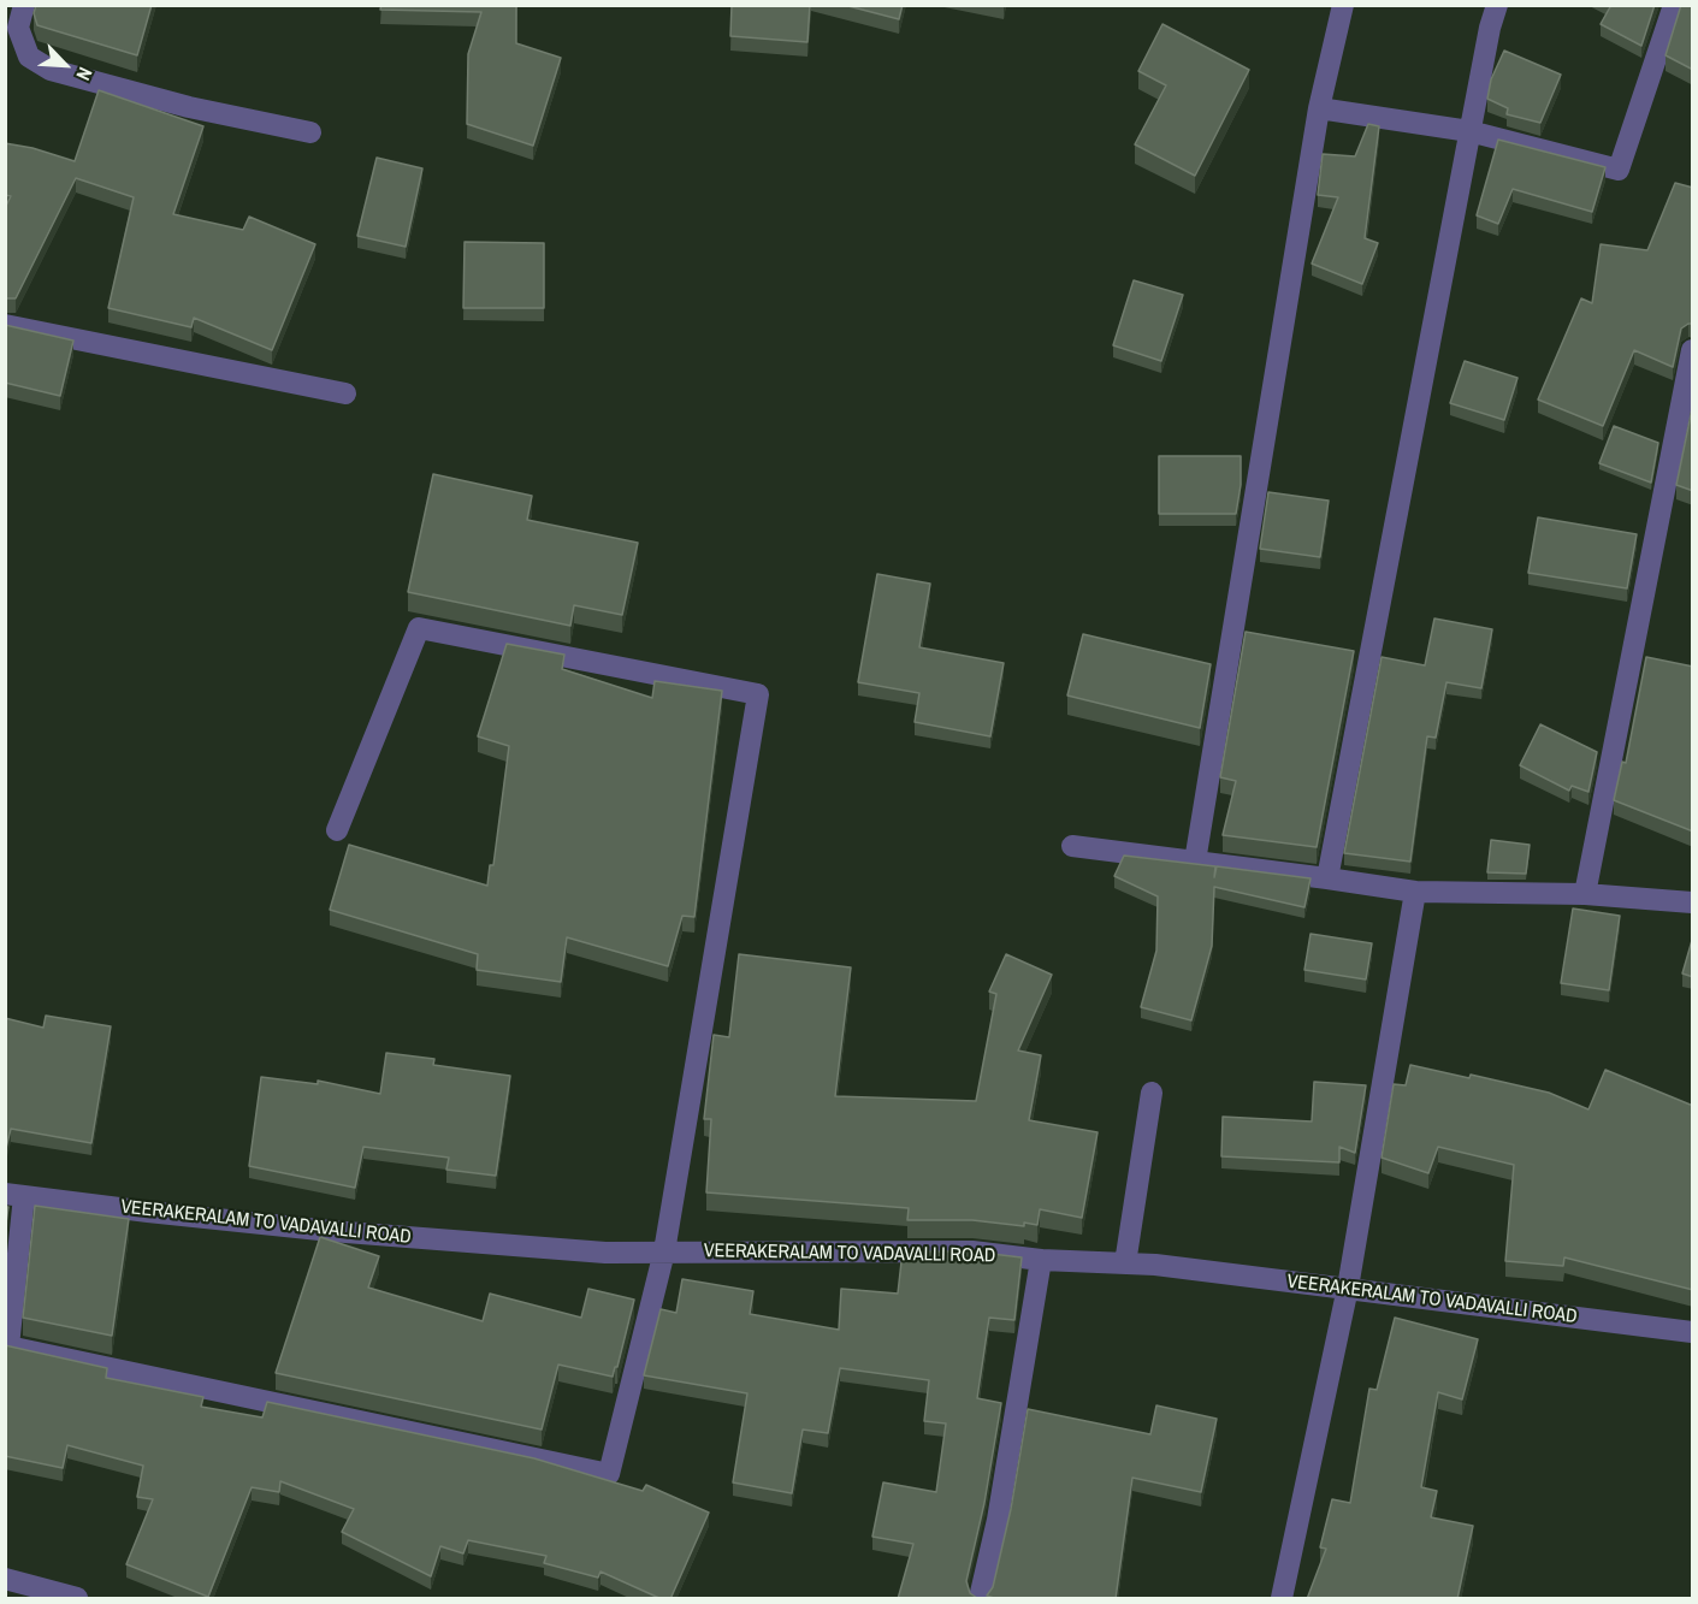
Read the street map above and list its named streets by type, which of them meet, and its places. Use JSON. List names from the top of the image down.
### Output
{
  "streets": {
    "street": ["VEERAKERALAM TO VADAVALLI ROAD"]
  },
  "north": "bottom right"
}
